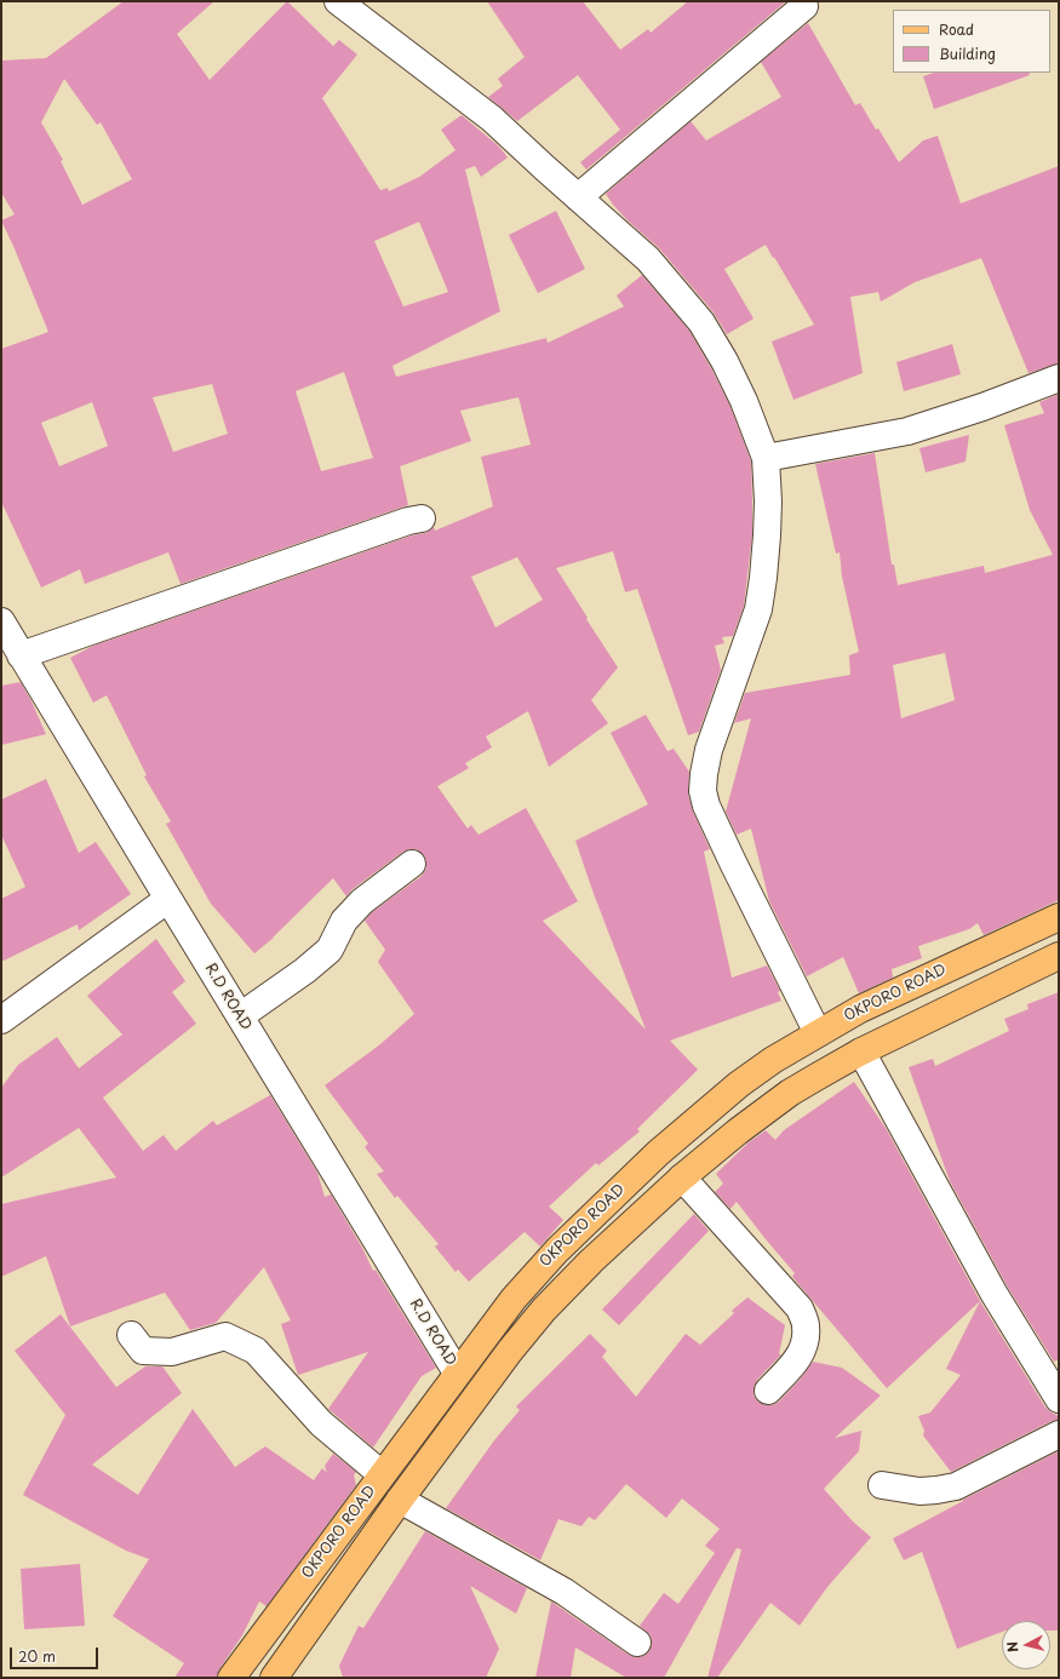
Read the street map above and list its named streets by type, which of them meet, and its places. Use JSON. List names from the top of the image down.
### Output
{
  "streets": {
    "main road": ["OKPORO ROAD"],
    "street": ["R.D ROAD"]
  },
  "crossings": [
    ["OKPORO ROAD", "R.D ROAD"]
  ],
  "legend": ["Road", "Building"],
  "scale_bar": "20 m",
  "north": "left"
}
